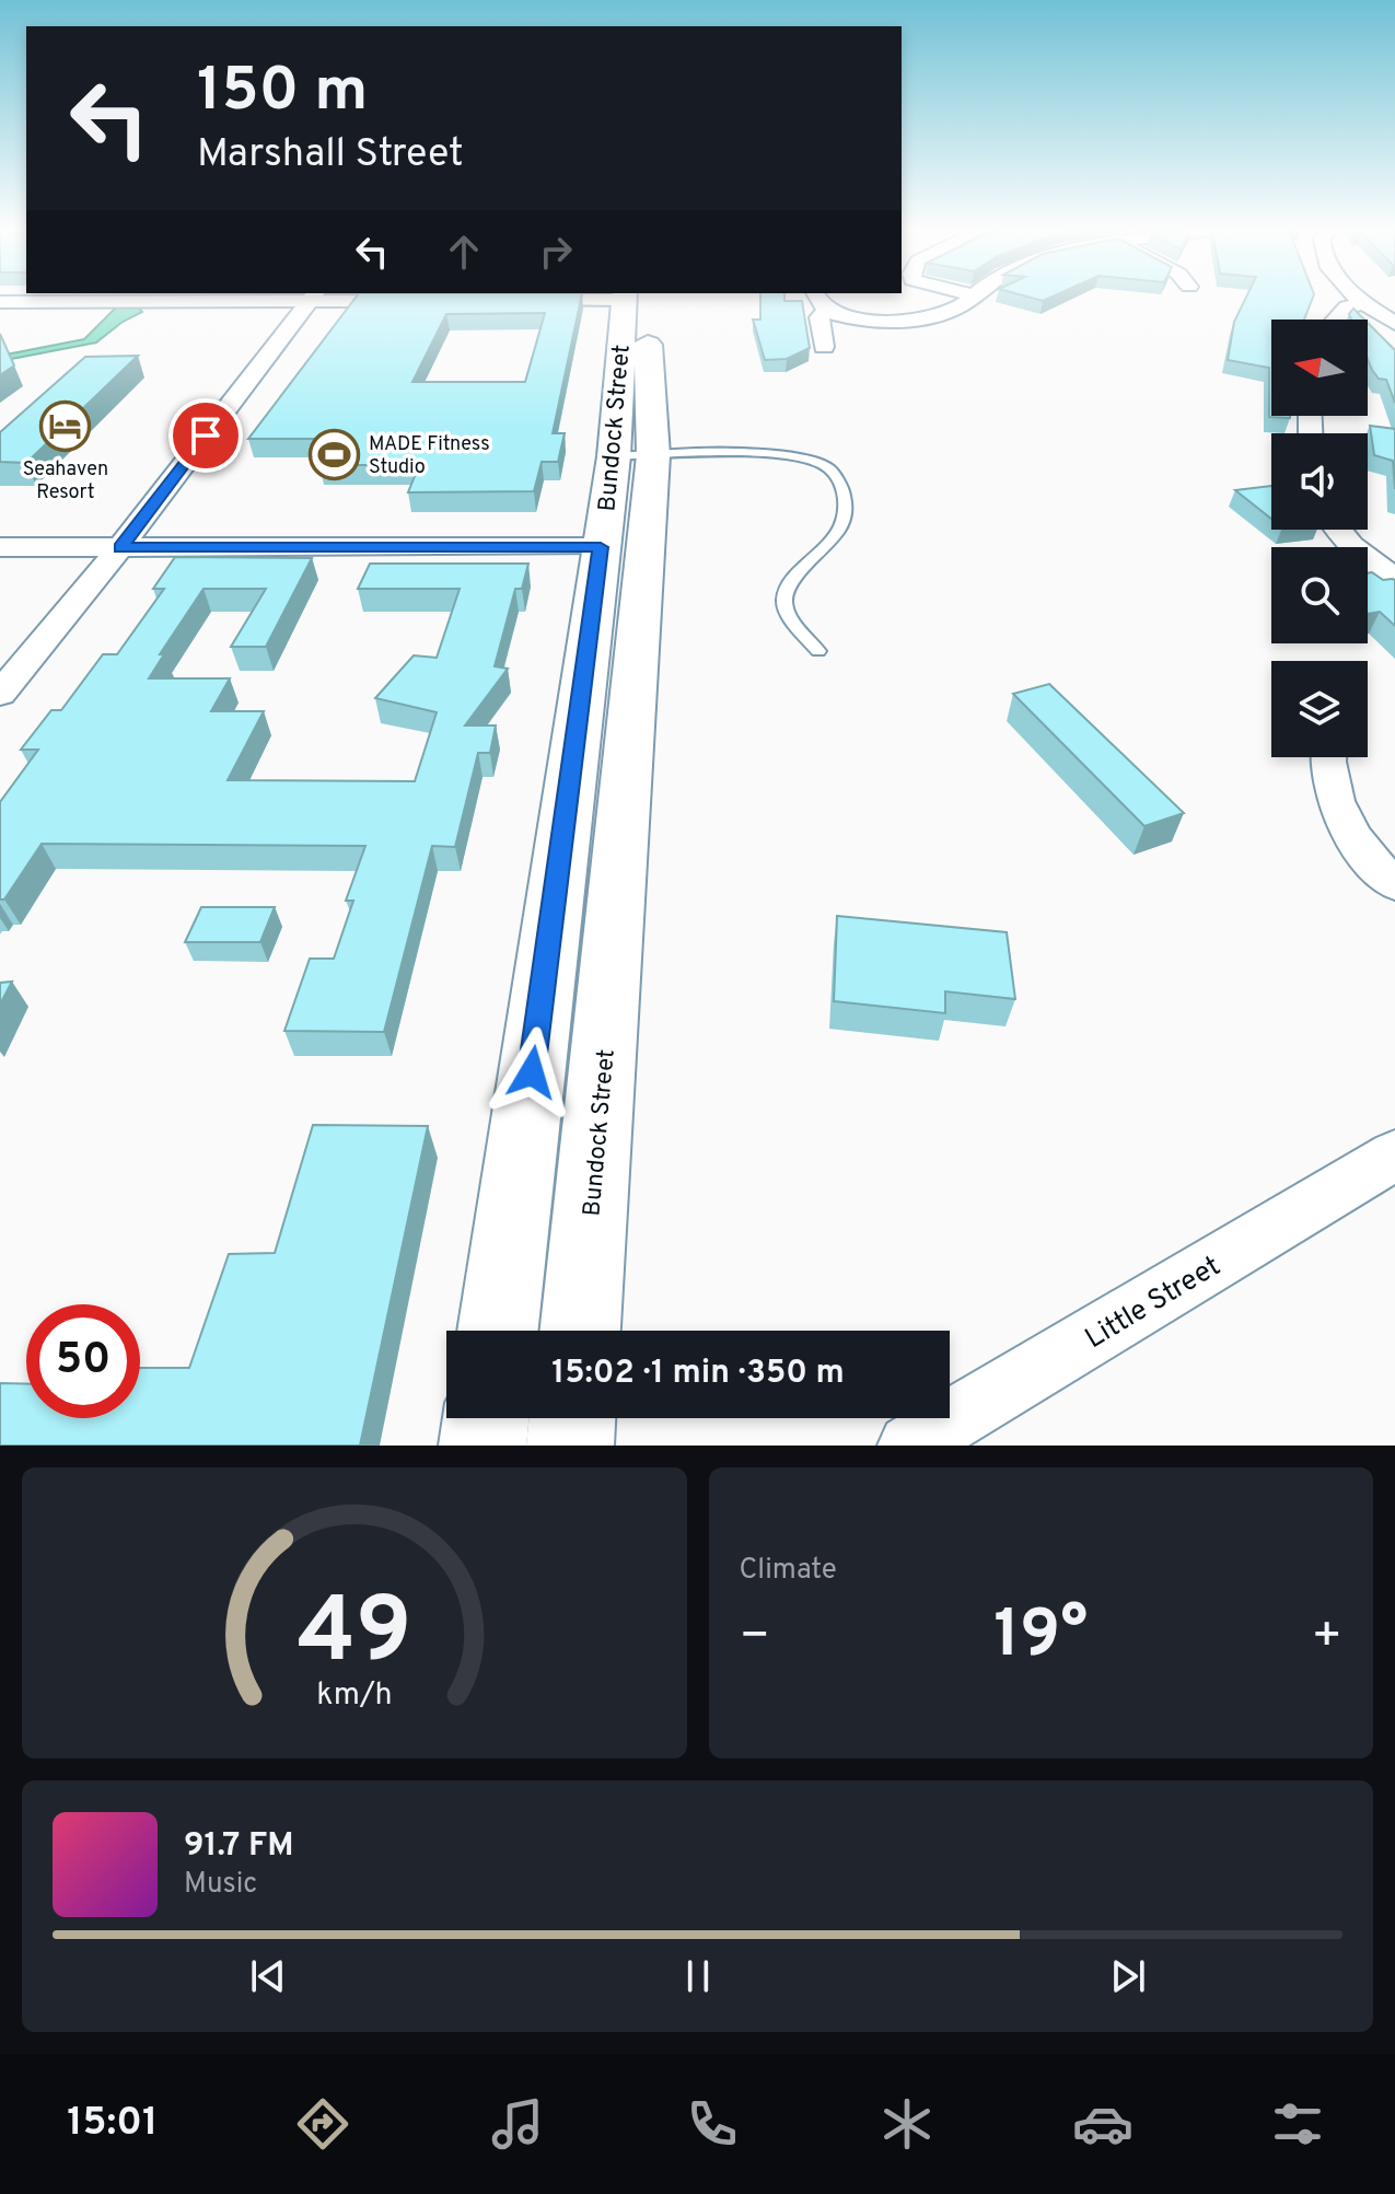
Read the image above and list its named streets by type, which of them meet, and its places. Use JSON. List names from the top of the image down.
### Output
{
  "streets": {
    "main road": ["Bundock Street"],
    "street": ["Little Street"]
  },
  "places": {
    "hotel": ["Seahaven Resort"],
    "sports": ["MADE Fitness Studio"]
  },
  "north": "left",
  "page": {
    "turn": ["150 m", "Marshall Street"],
    "limit": "50",
    "trip": "15:02 · 1 min · 350 m",
    "tile": "Climate",
    "heat": ["−", "19°", "+"],
    "song": ["91.7 FM", "Music"],
    "tabs": "15:01",
    "gauge": ["49", "km/h"]
  }
}
